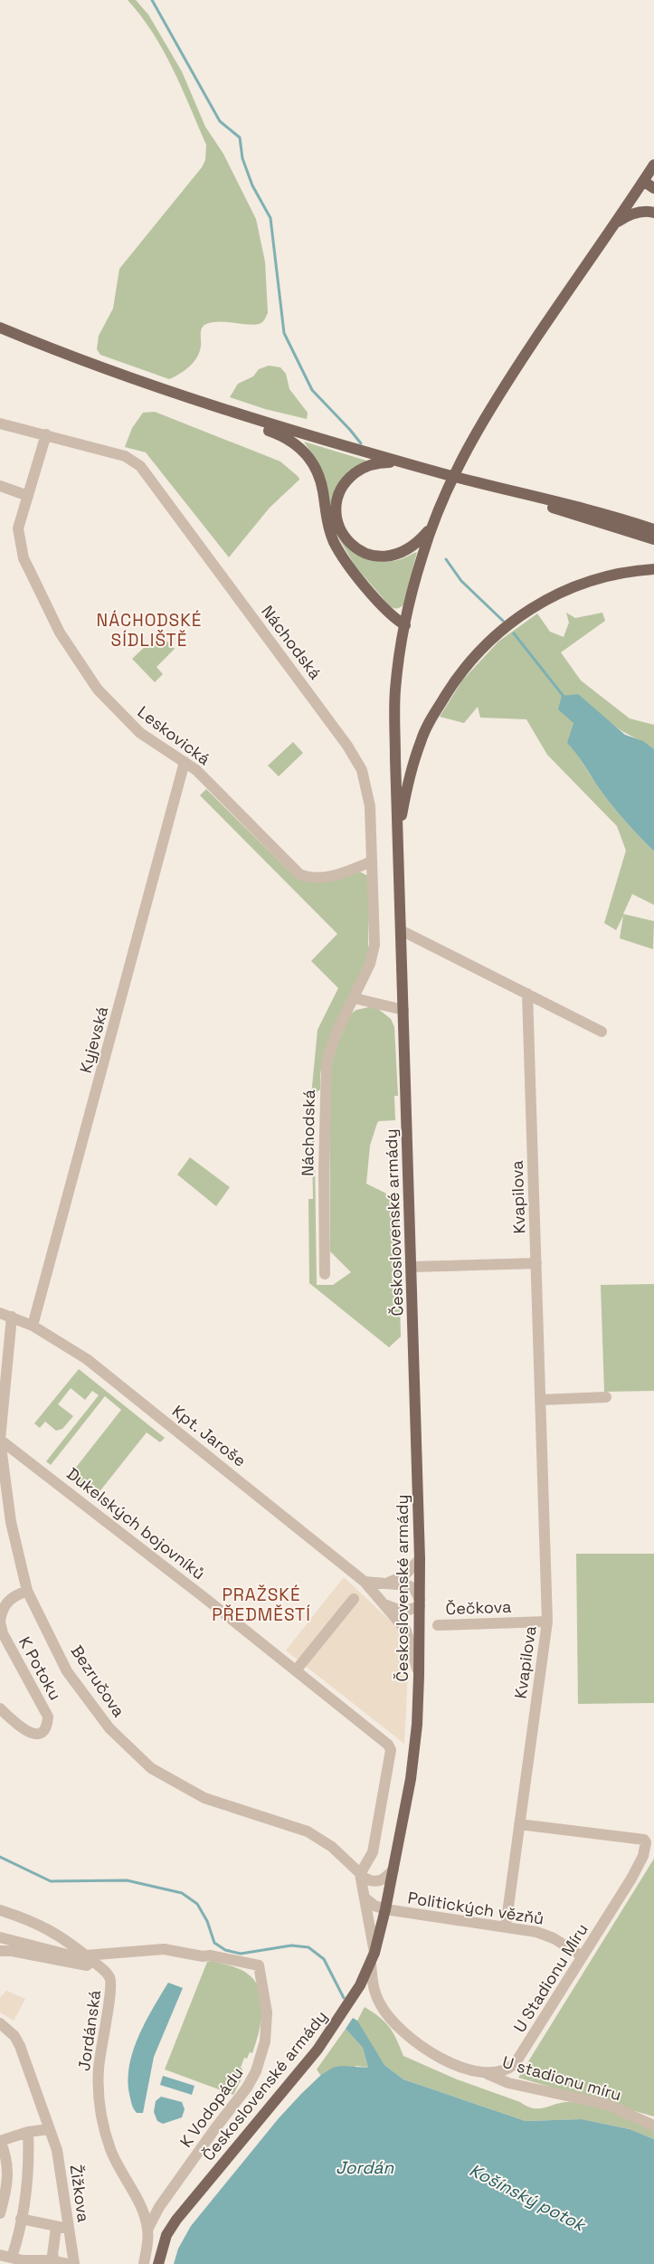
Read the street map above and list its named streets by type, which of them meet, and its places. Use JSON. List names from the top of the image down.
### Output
{
  "streets": {
    "main road": ["Československé armády"],
    "street": [
      "Náchodská",
      "Leskovická",
      "Kyjevská",
      "Kvapilova",
      "Kpt. Jaroše",
      "Dukelských bojovníků",
      "Čečkova",
      "K Potoku",
      "Bezručova",
      "Politických vězňů",
      "U Stadionu Míru",
      "Jordánská",
      "U stadionu míru",
      "K Vodopádu",
      "Žižkova"
    ]
  },
  "crossings": [
    ["Náchodská", "Leskovická"],
    ["Leskovická", "Kyjevská"],
    ["Kyjevská", "Kpt. Jaroše"],
    ["Kvapilova", "Čečkova"],
    ["Kvapilova", "Politických vězňů"],
    ["Kvapilova", "U Stadionu Míru"],
    ["Československé armády", "Kpt. Jaroše"],
    ["Československé armády", "Politických vězňů"],
    ["Československé armády", "U Stadionu Míru"],
    ["Kpt. Jaroše", "Bezručova"],
    ["Dukelských bojovníků", "Bezručova"],
    ["K Potoku", "Bezručova"],
    ["Politických vězňů", "U Stadionu Míru"],
    ["U Stadionu Míru", "U stadionu míru"],
    ["Jordánská", "K Vodopádu"]
  ],
  "districts": ["NÁCHODSKÉ SÍDLIŠTĚ", "PRAŽSKÉ PŘEDMĚSTÍ"],
  "water": ["Jordán", "Košínský potok"]
}
